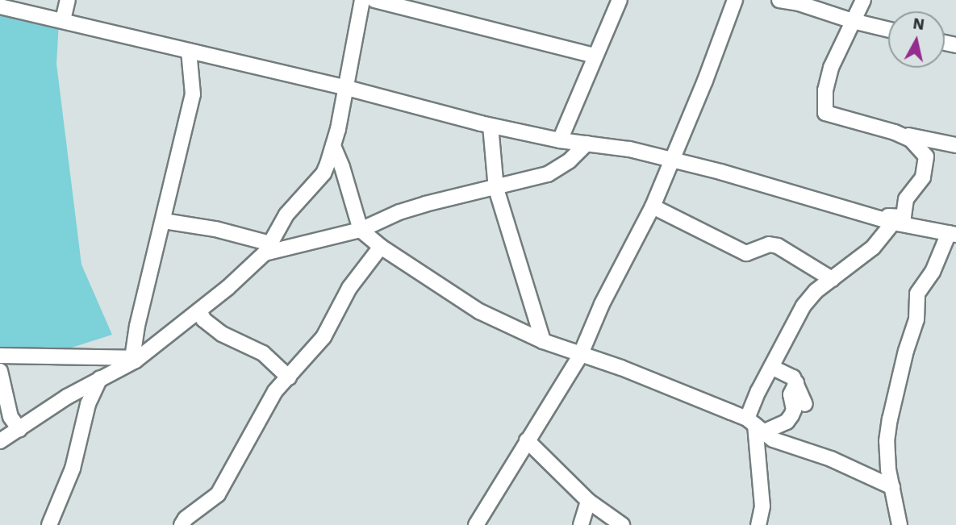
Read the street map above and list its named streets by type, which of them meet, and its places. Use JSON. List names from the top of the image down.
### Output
{
  "north": "top"
}
